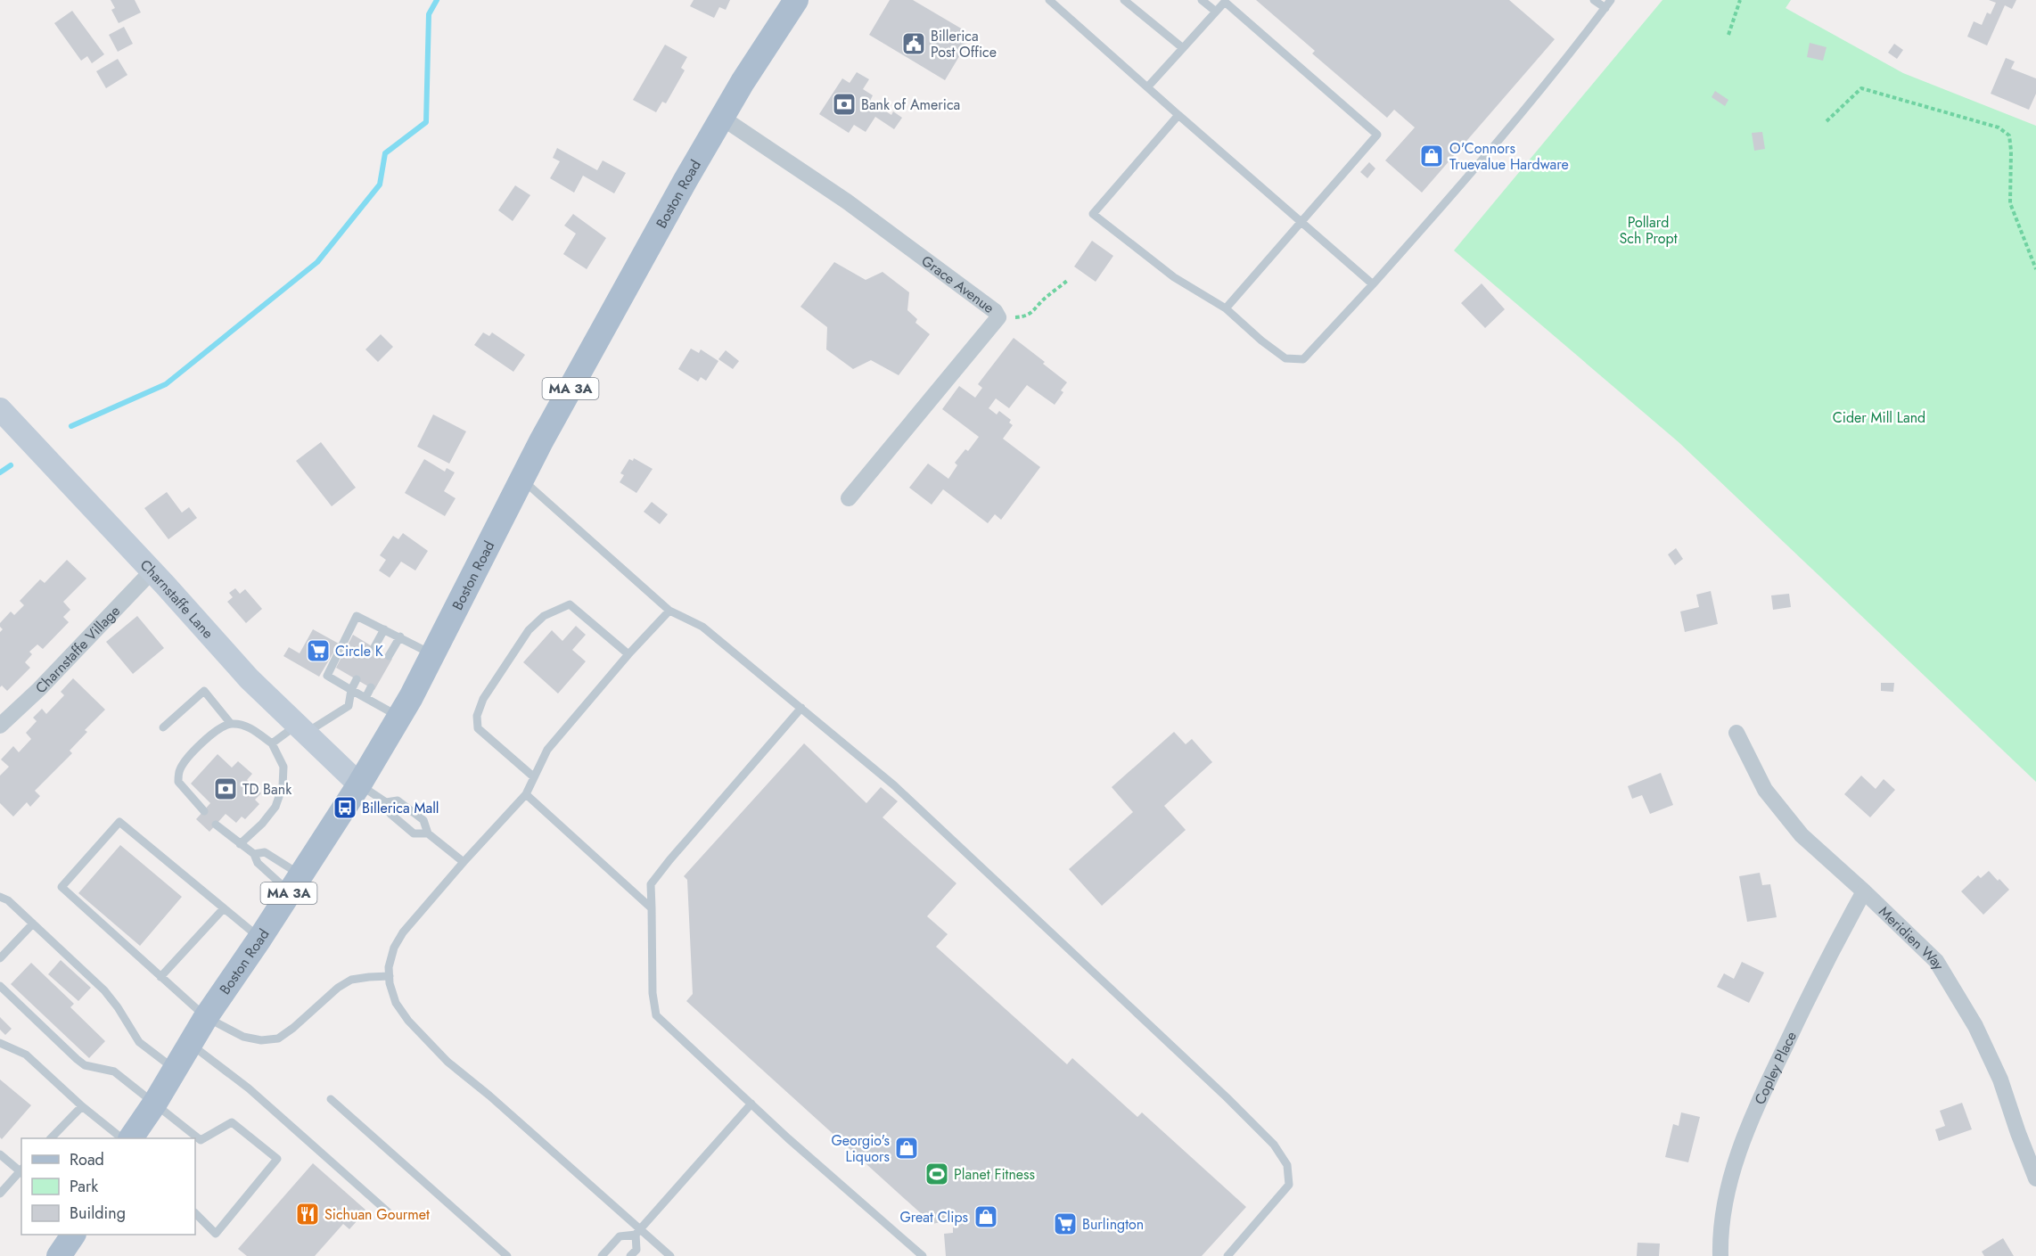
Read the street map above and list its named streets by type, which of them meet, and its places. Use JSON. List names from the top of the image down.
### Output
{
  "streets": {
    "main road": ["Boston Road", "MA 3A", "Charnstaffe Lane"],
    "street": [
      "Grace Avenue",
      "Charnstaffe Village",
      "Meridien Way",
      "Copley Place"
    ]
  },
  "crossings": [
    ["Boston Road", "Grace Avenue"],
    ["Boston Road", "Charnstaffe Lane"],
    ["Charnstaffe Lane", "Charnstaffe Village"],
    ["Meridien Way", "Copley Place"]
  ],
  "parks": ["Pollard Sch Propt", "Cider Mill Land"],
  "places": {
    "public building": ["Billerica Post Office"],
    "bank": ["Bank of America", "TD Bank"],
    "shop": ["O'Connors Truevalue Hardware", "Georgio's Liquors", "Great Clips"],
    "supermarket": ["Circle K", "Burlington"],
    "bus stop": ["Billerica Mall"],
    "sports": ["Planet Fitness"],
    "restaurant": ["Sichuan Gourmet"]
  },
  "legend": ["Road", "Park", "Building"]
}
